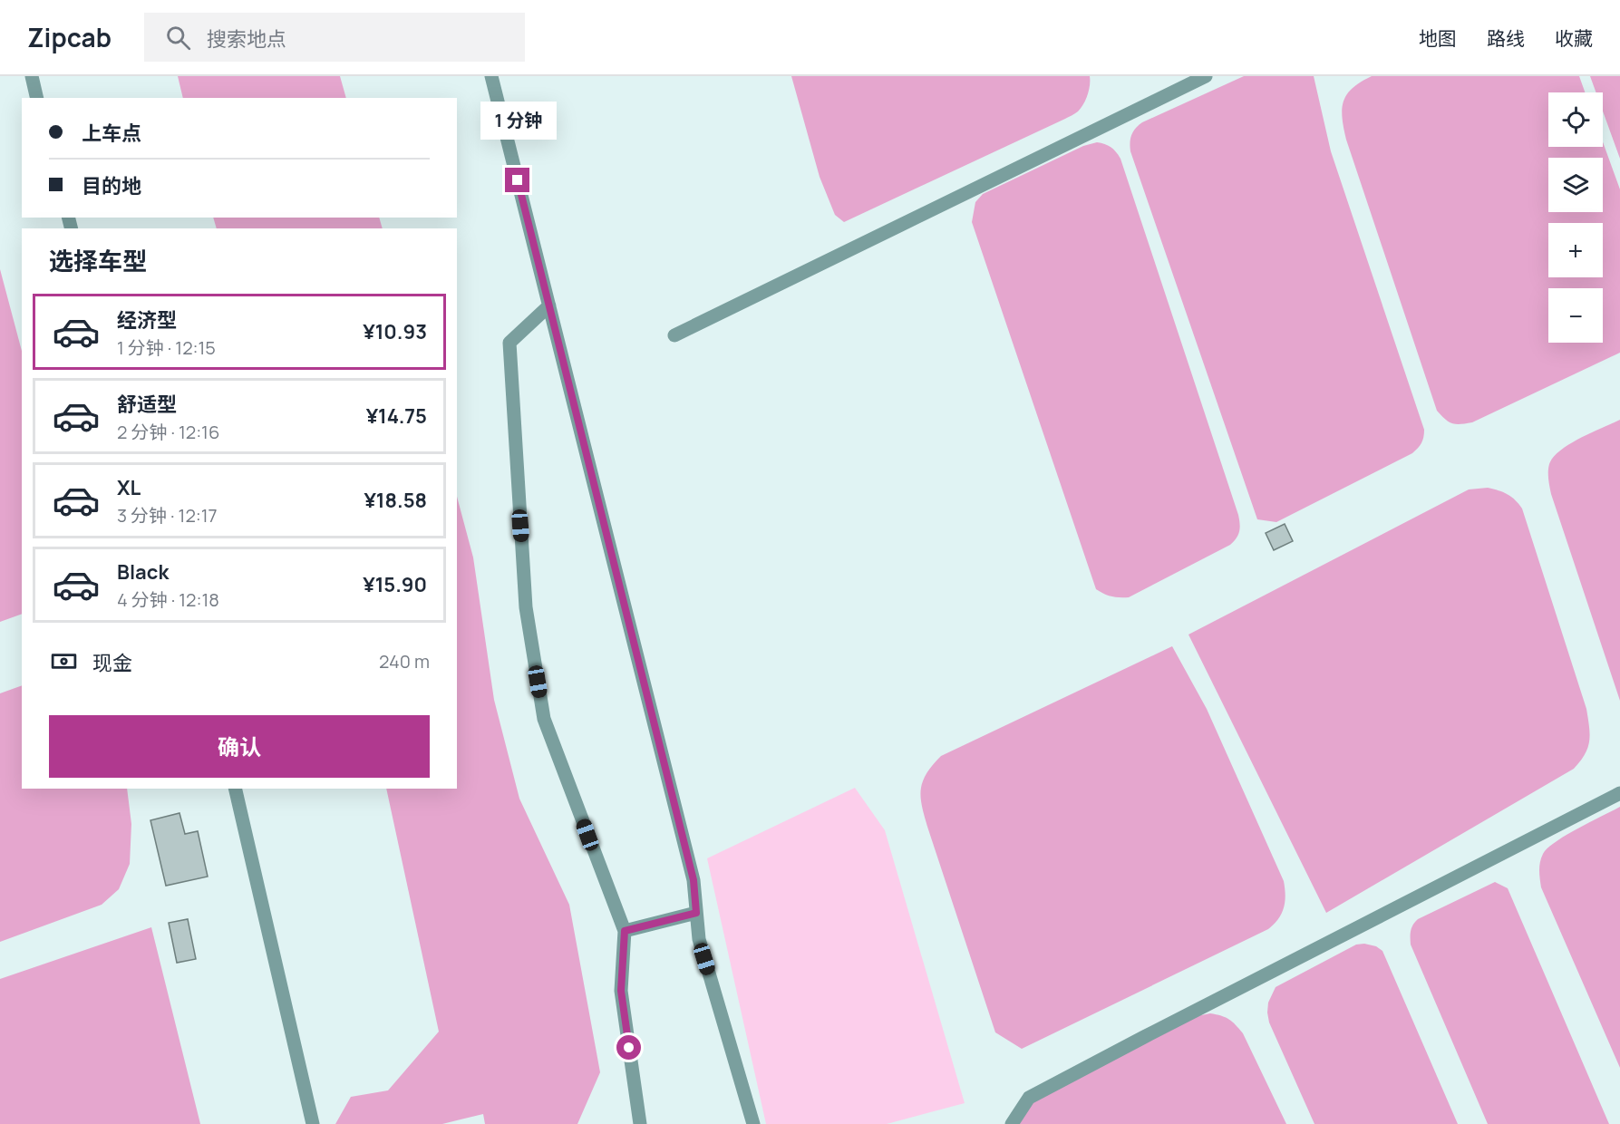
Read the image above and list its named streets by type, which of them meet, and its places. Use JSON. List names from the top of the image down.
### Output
{
  "page": {
    "header": "Zipcab",
    "search": "搜索地点",
    "nav": ["地图", "路线", "收藏"],
    "map_buttons": ["+", "−"],
    "banner": ["上车点", "目的地"],
    "bubble": "1 分钟",
    "heading": "选择车型",
    "list": [
      {
        "name": "经济型",
        "note": "1 分钟 · 12:15",
        "value": "¥10.93"
      },
      {
        "name": "舒适型",
        "note": "2 分钟 · 12:16",
        "value": "¥14.75"
      },
      {
        "name": "XL",
        "note": "3 分钟 · 12:17",
        "value": "¥18.58"
      },
      {
        "name": "Black",
        "note": "4 分钟 · 12:18",
        "value": "¥15.90"
      }
    ],
    "pay": ["现金", "240 m"],
    "buttons": "确认"
  }
}
